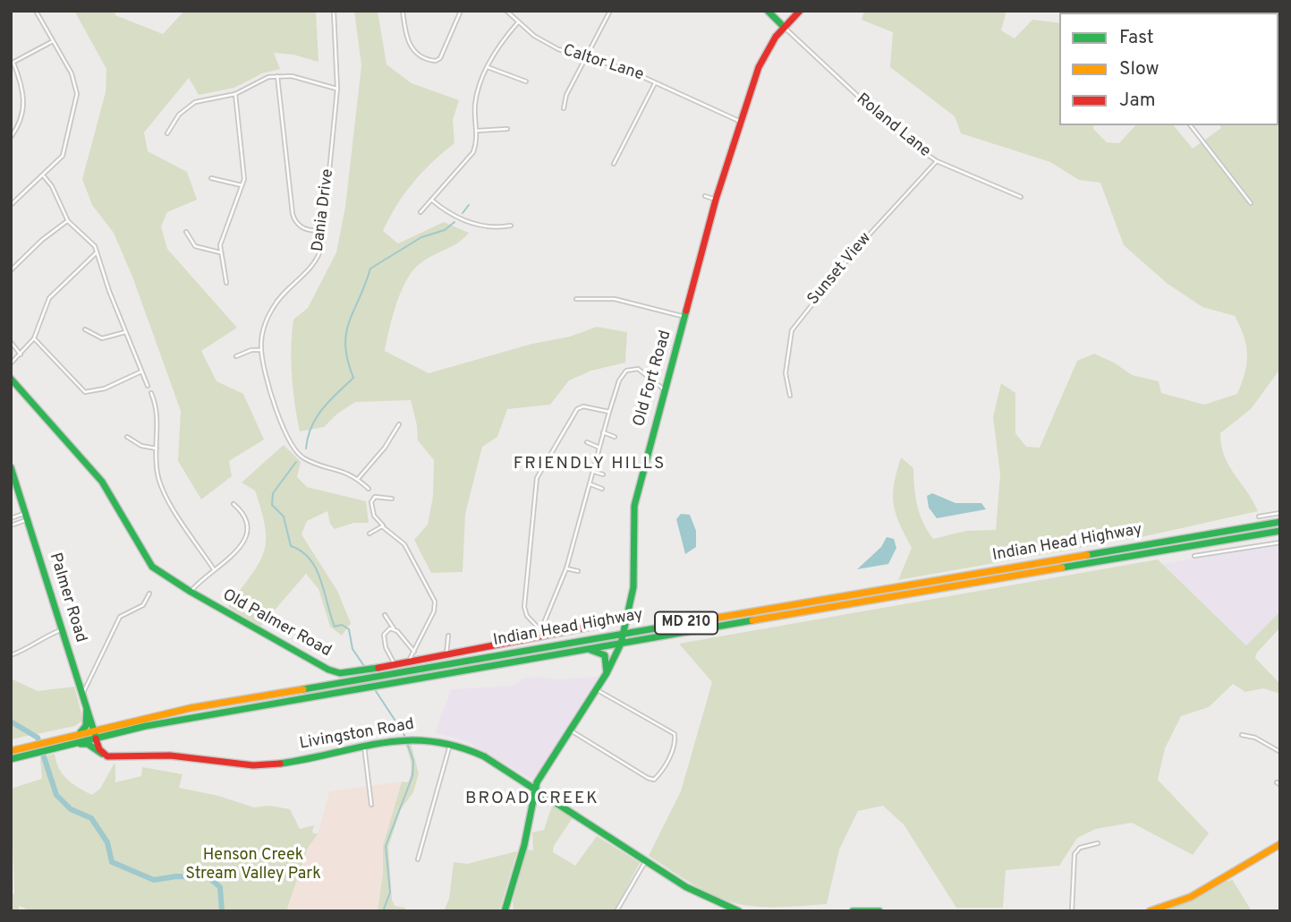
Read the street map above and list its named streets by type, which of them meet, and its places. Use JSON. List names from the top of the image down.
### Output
{
  "streets": {
    "main road": [
      "Old Fort Road",
      "Indian Head Highway",
      "Palmer Road",
      "MD 210",
      "Old Palmer Road",
      "Livingston Road"
    ],
    "street": [
      "Caltor Lane",
      "Roland Lane",
      "Dania Drive",
      "Sunset View"
    ]
  },
  "crossings": [
    ["Caltor Lane", "Old Fort Road"],
    ["Roland Lane", "Sunset View"],
    ["Roland Lane", "Old Fort Road"],
    ["Old Fort Road", "Indian Head Highway"],
    ["Old Fort Road", "Old Palmer Road"],
    ["Old Fort Road", "Livingston Road"],
    ["Indian Head Highway", "Palmer Road"],
    ["Indian Head Highway", "Livingston Road"]
  ],
  "districts": ["FRIENDLY HILLS", "BROAD CREEK"],
  "parks": ["Henson Creek Stream Valley Park"],
  "legend": ["Fast", "Slow", "Jam"]
}
